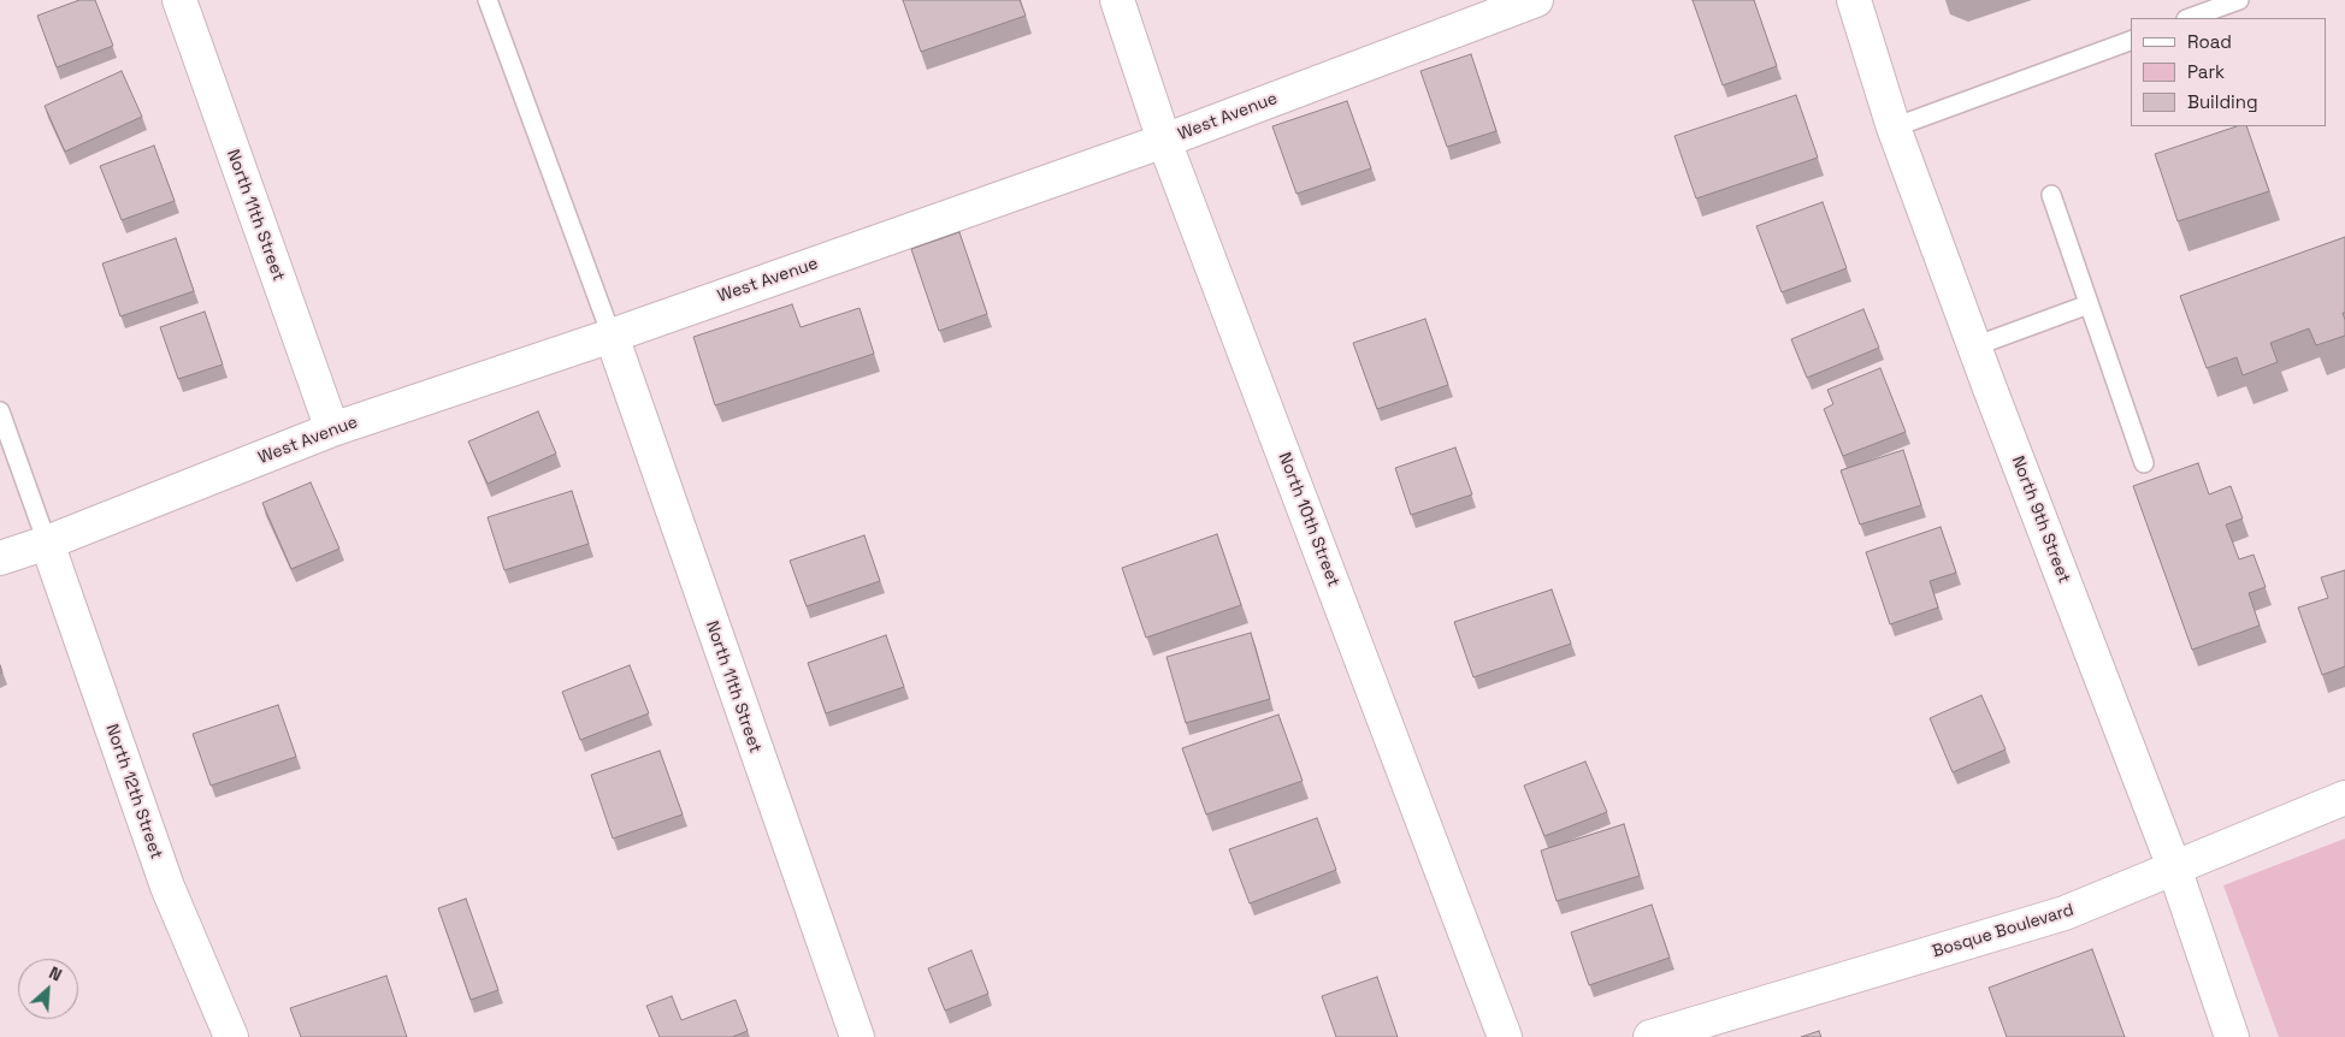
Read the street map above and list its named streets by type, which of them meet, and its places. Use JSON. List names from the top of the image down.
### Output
{
  "streets": {
    "street": [
      "West Avenue",
      "North 11th Street",
      "North 10th Street",
      "North 9th Street",
      "North 12th Street",
      "Bosque Boulevard"
    ]
  },
  "crossings": [
    ["West Avenue", "North 11th Street"],
    ["West Avenue", "North 10th Street"],
    ["West Avenue", "North 12th Street"],
    ["North 9th Street", "Bosque Boulevard"]
  ],
  "legend": ["Road", "Park", "Building"],
  "north": "top right"
}
